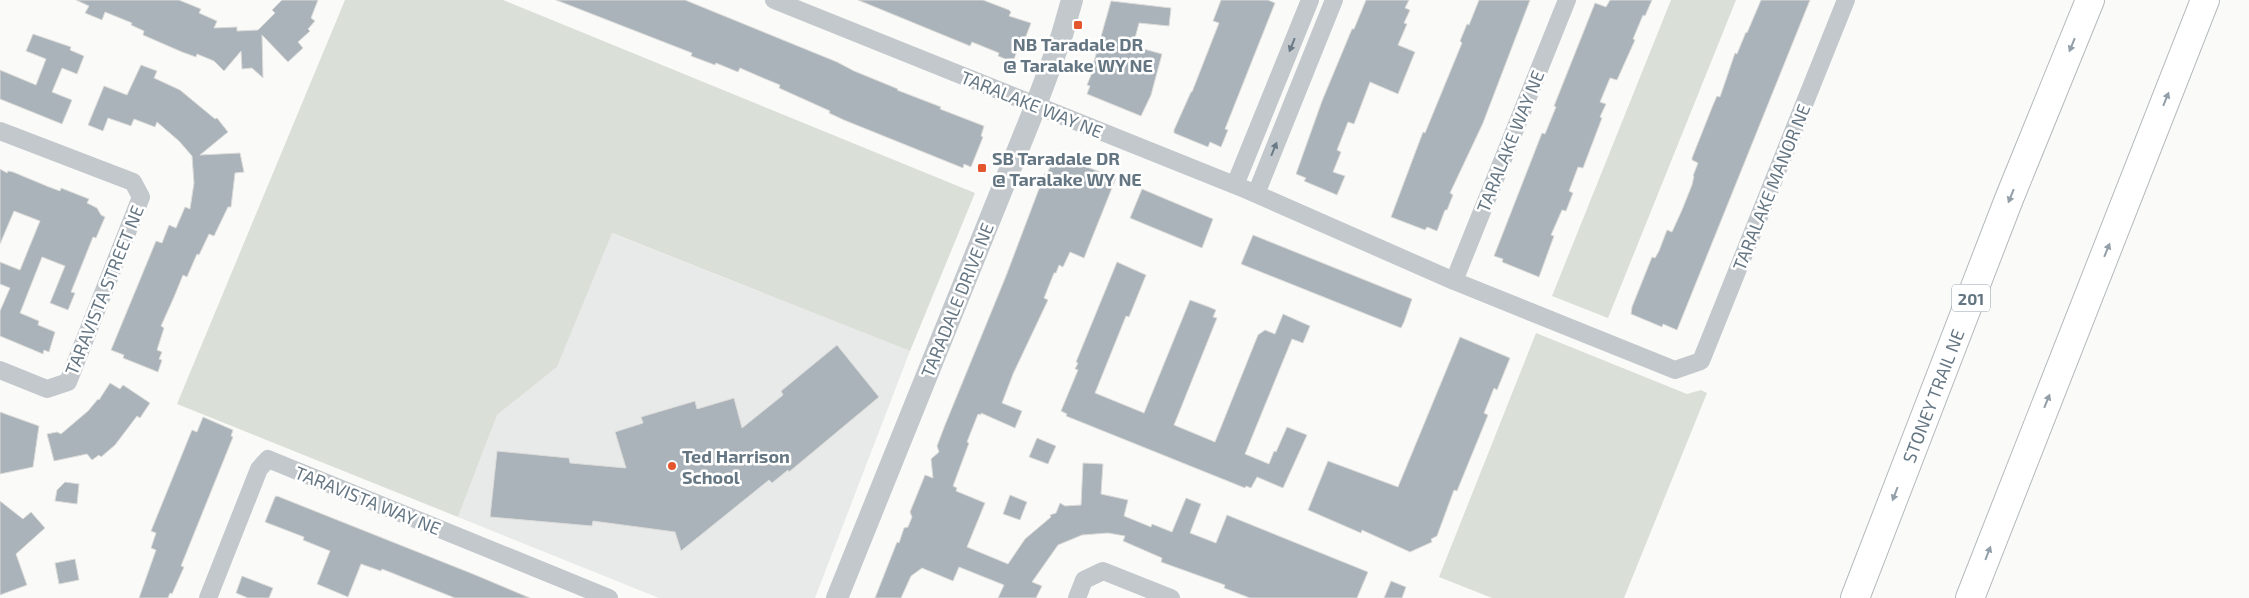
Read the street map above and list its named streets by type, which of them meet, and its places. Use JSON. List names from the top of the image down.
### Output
{
  "streets": {
    "highway": ["201", "STONEY TRAIL NE"],
    "street": [
      "TARALAKE WAY NE",
      "TARALAKE MANOR NE",
      "TARAVISTA STREET NE",
      "TARADALE DRIVE NE",
      "TARAVISTA WAY NE"
    ]
  },
  "crossings": [
    ["TARALAKE WAY NE", "TARALAKE MANOR NE"],
    ["TARALAKE WAY NE", "TARADALE DRIVE NE"]
  ],
  "places": {
    "transit": ["NB Taradale DR @ Taralake WY NE", "SB Taradale DR @ Taralake WY NE"],
    "other": ["Ted Harrison School"]
  }
}
